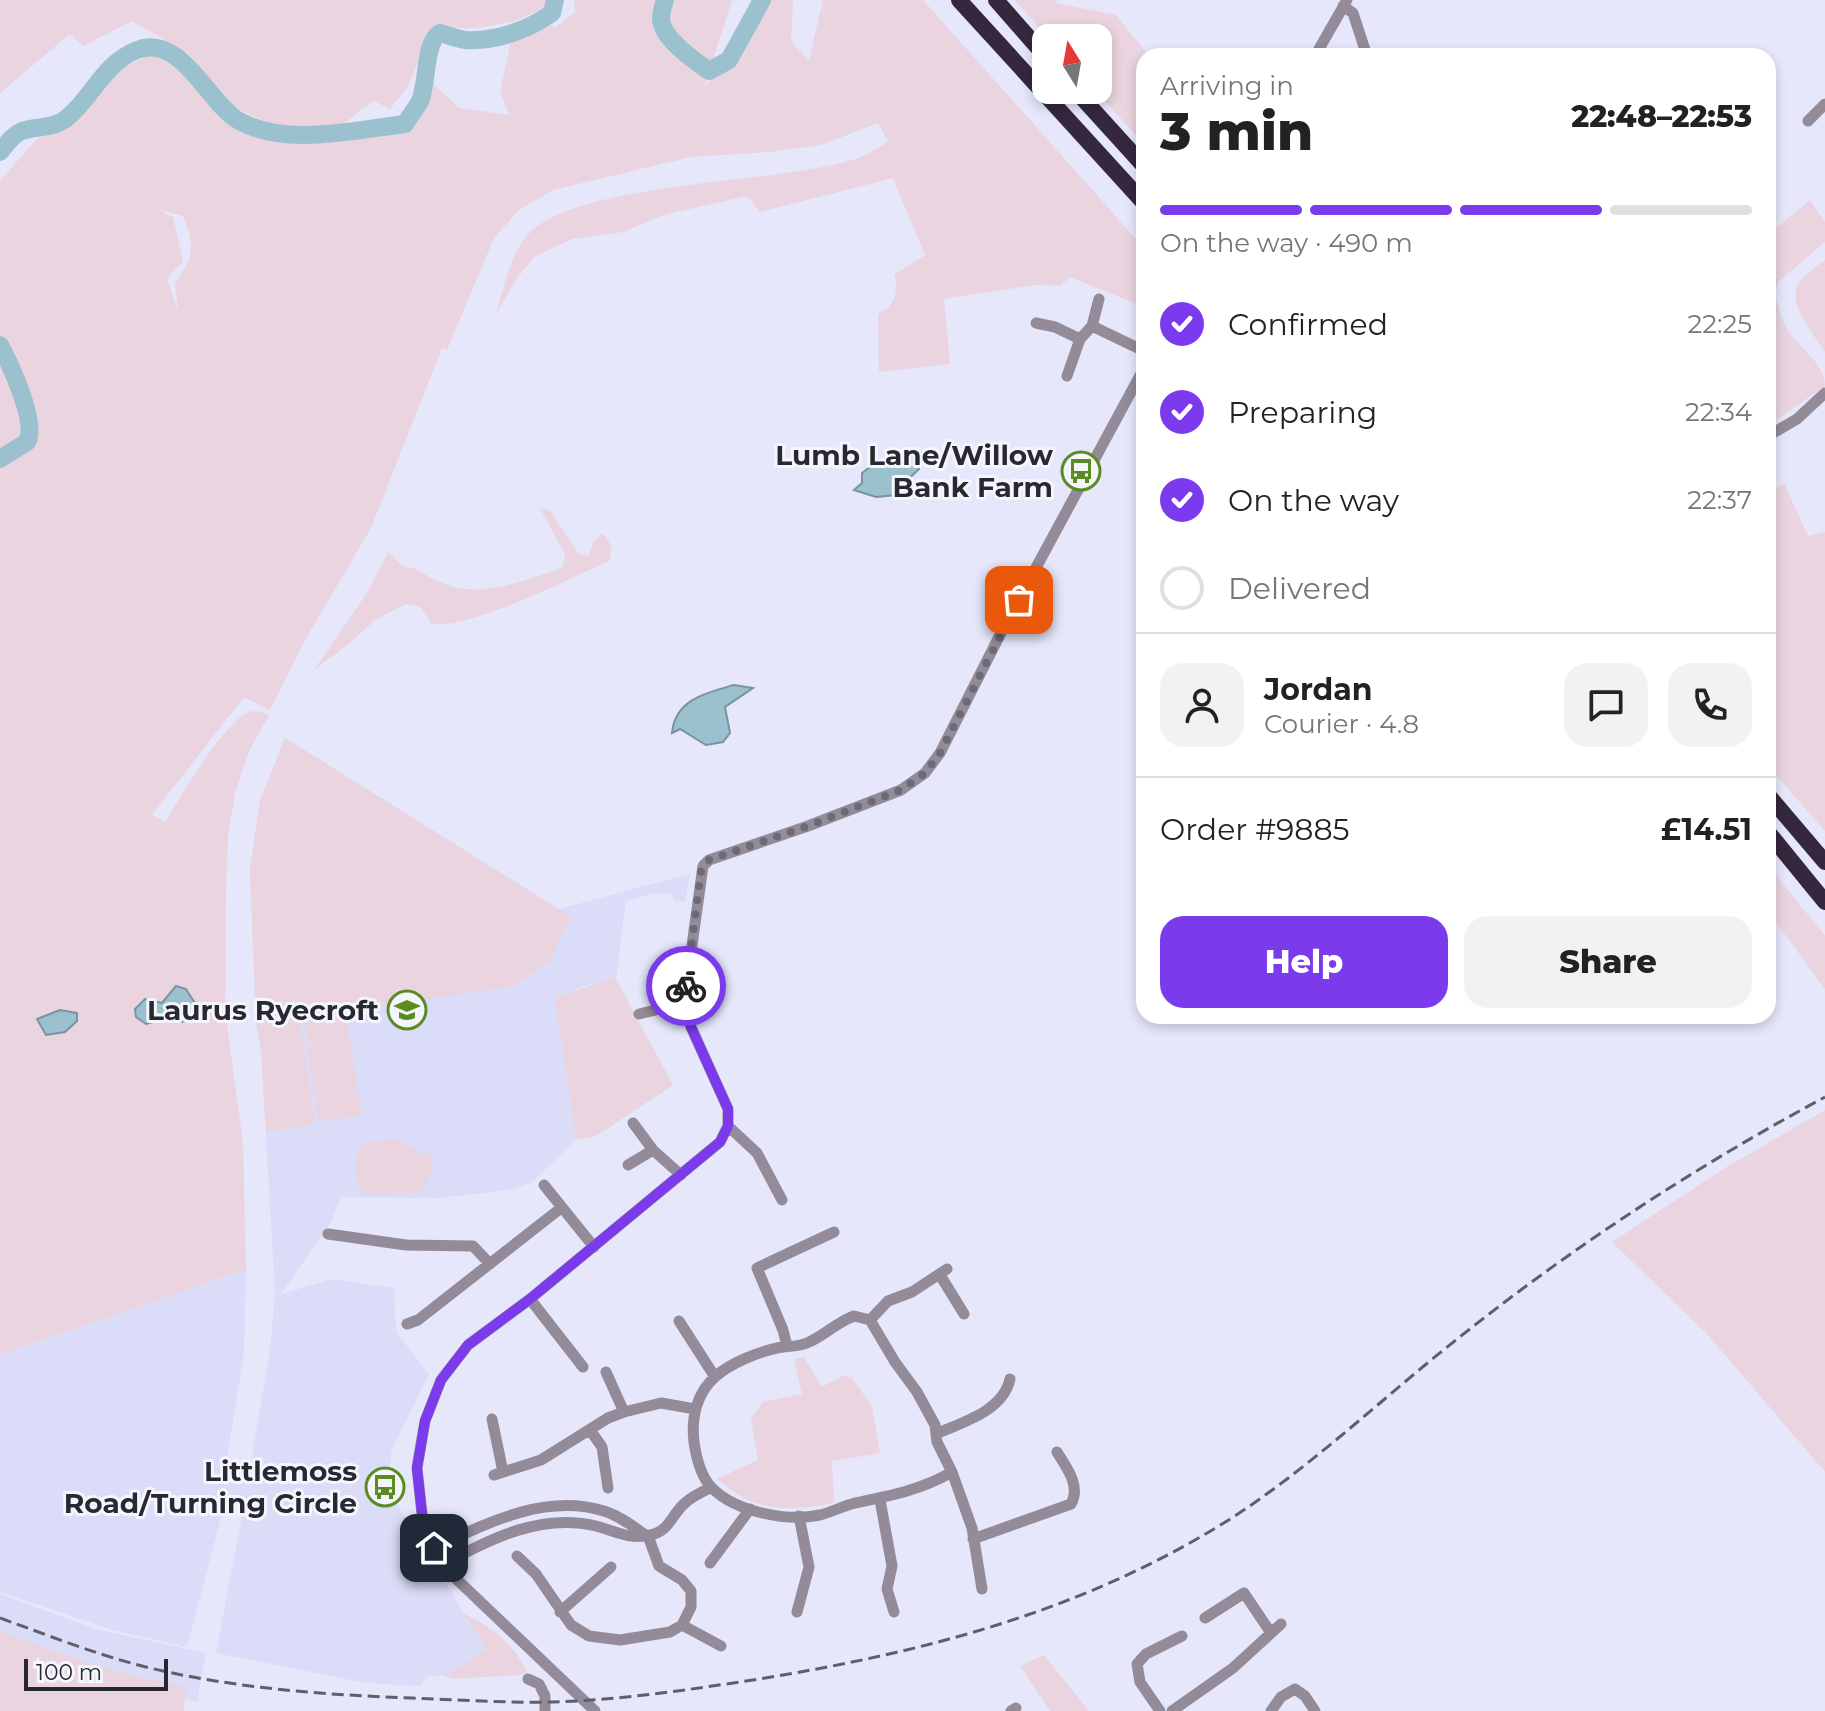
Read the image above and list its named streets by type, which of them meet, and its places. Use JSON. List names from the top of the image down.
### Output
{
  "places": {
    "bus stop": ["Lumb Lane/Willow Bank Farm", "Littlemoss Road/Turning Circle"],
    "school or university": ["Laurus Ryecroft"]
  },
  "scale_bar": "100 m",
  "north": "top",
  "page": {
    "heading": ["3 min", "Arriving in", "22:48–22:53"],
    "panel": [
      "Jordan",
      "Courier · 4.8",
      "Order #9885",
      "£14.51"
    ],
    "bar": "On the way · 490 m",
    "list": [
      ["Confirmed", "22:25"],
      ["Preparing", "22:34"],
      ["On the way", "22:37"],
      "Delivered"
    ],
    "buttons": ["Help", "Share"],
    "scale": "100 m"
  }
}
